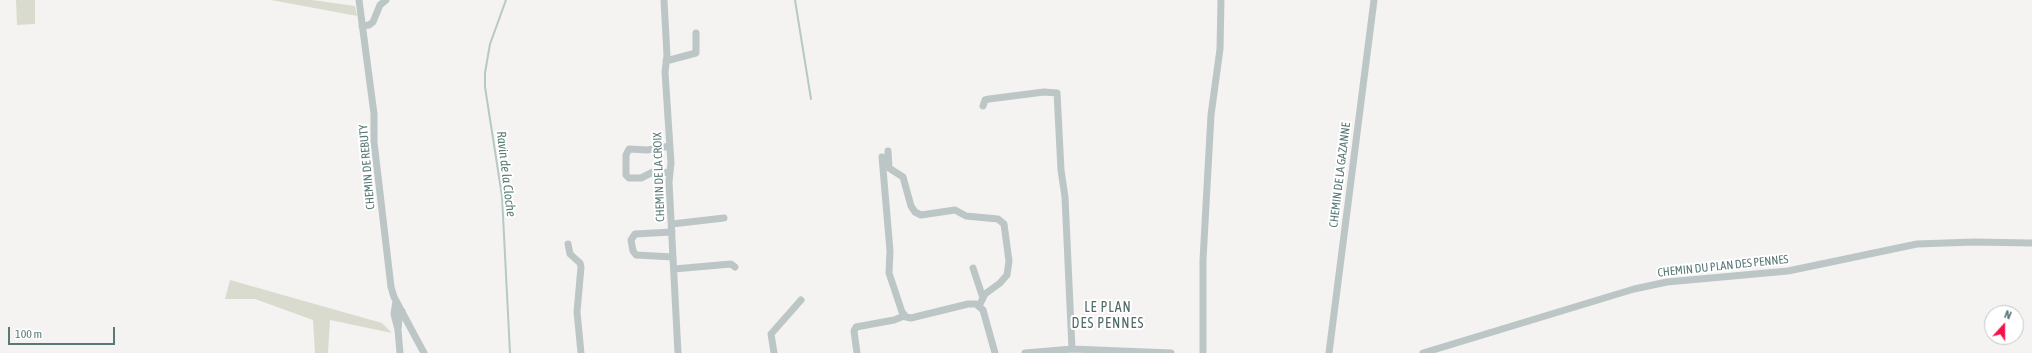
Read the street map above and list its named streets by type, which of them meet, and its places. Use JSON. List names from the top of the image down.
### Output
{
  "streets": {
    "street": [
      "CHEMIN DE REBUTY",
      "CHEMIN DE LA GAZANNE",
      "CHEMIN DE LA CROIX",
      "CHEMIN DU PLAN DES PENNES"
    ]
  },
  "districts": ["LE PLAN DES PENNES"],
  "water": ["Ravin de la Cloche"],
  "scale_bar": "100 m",
  "north": "top"
}
